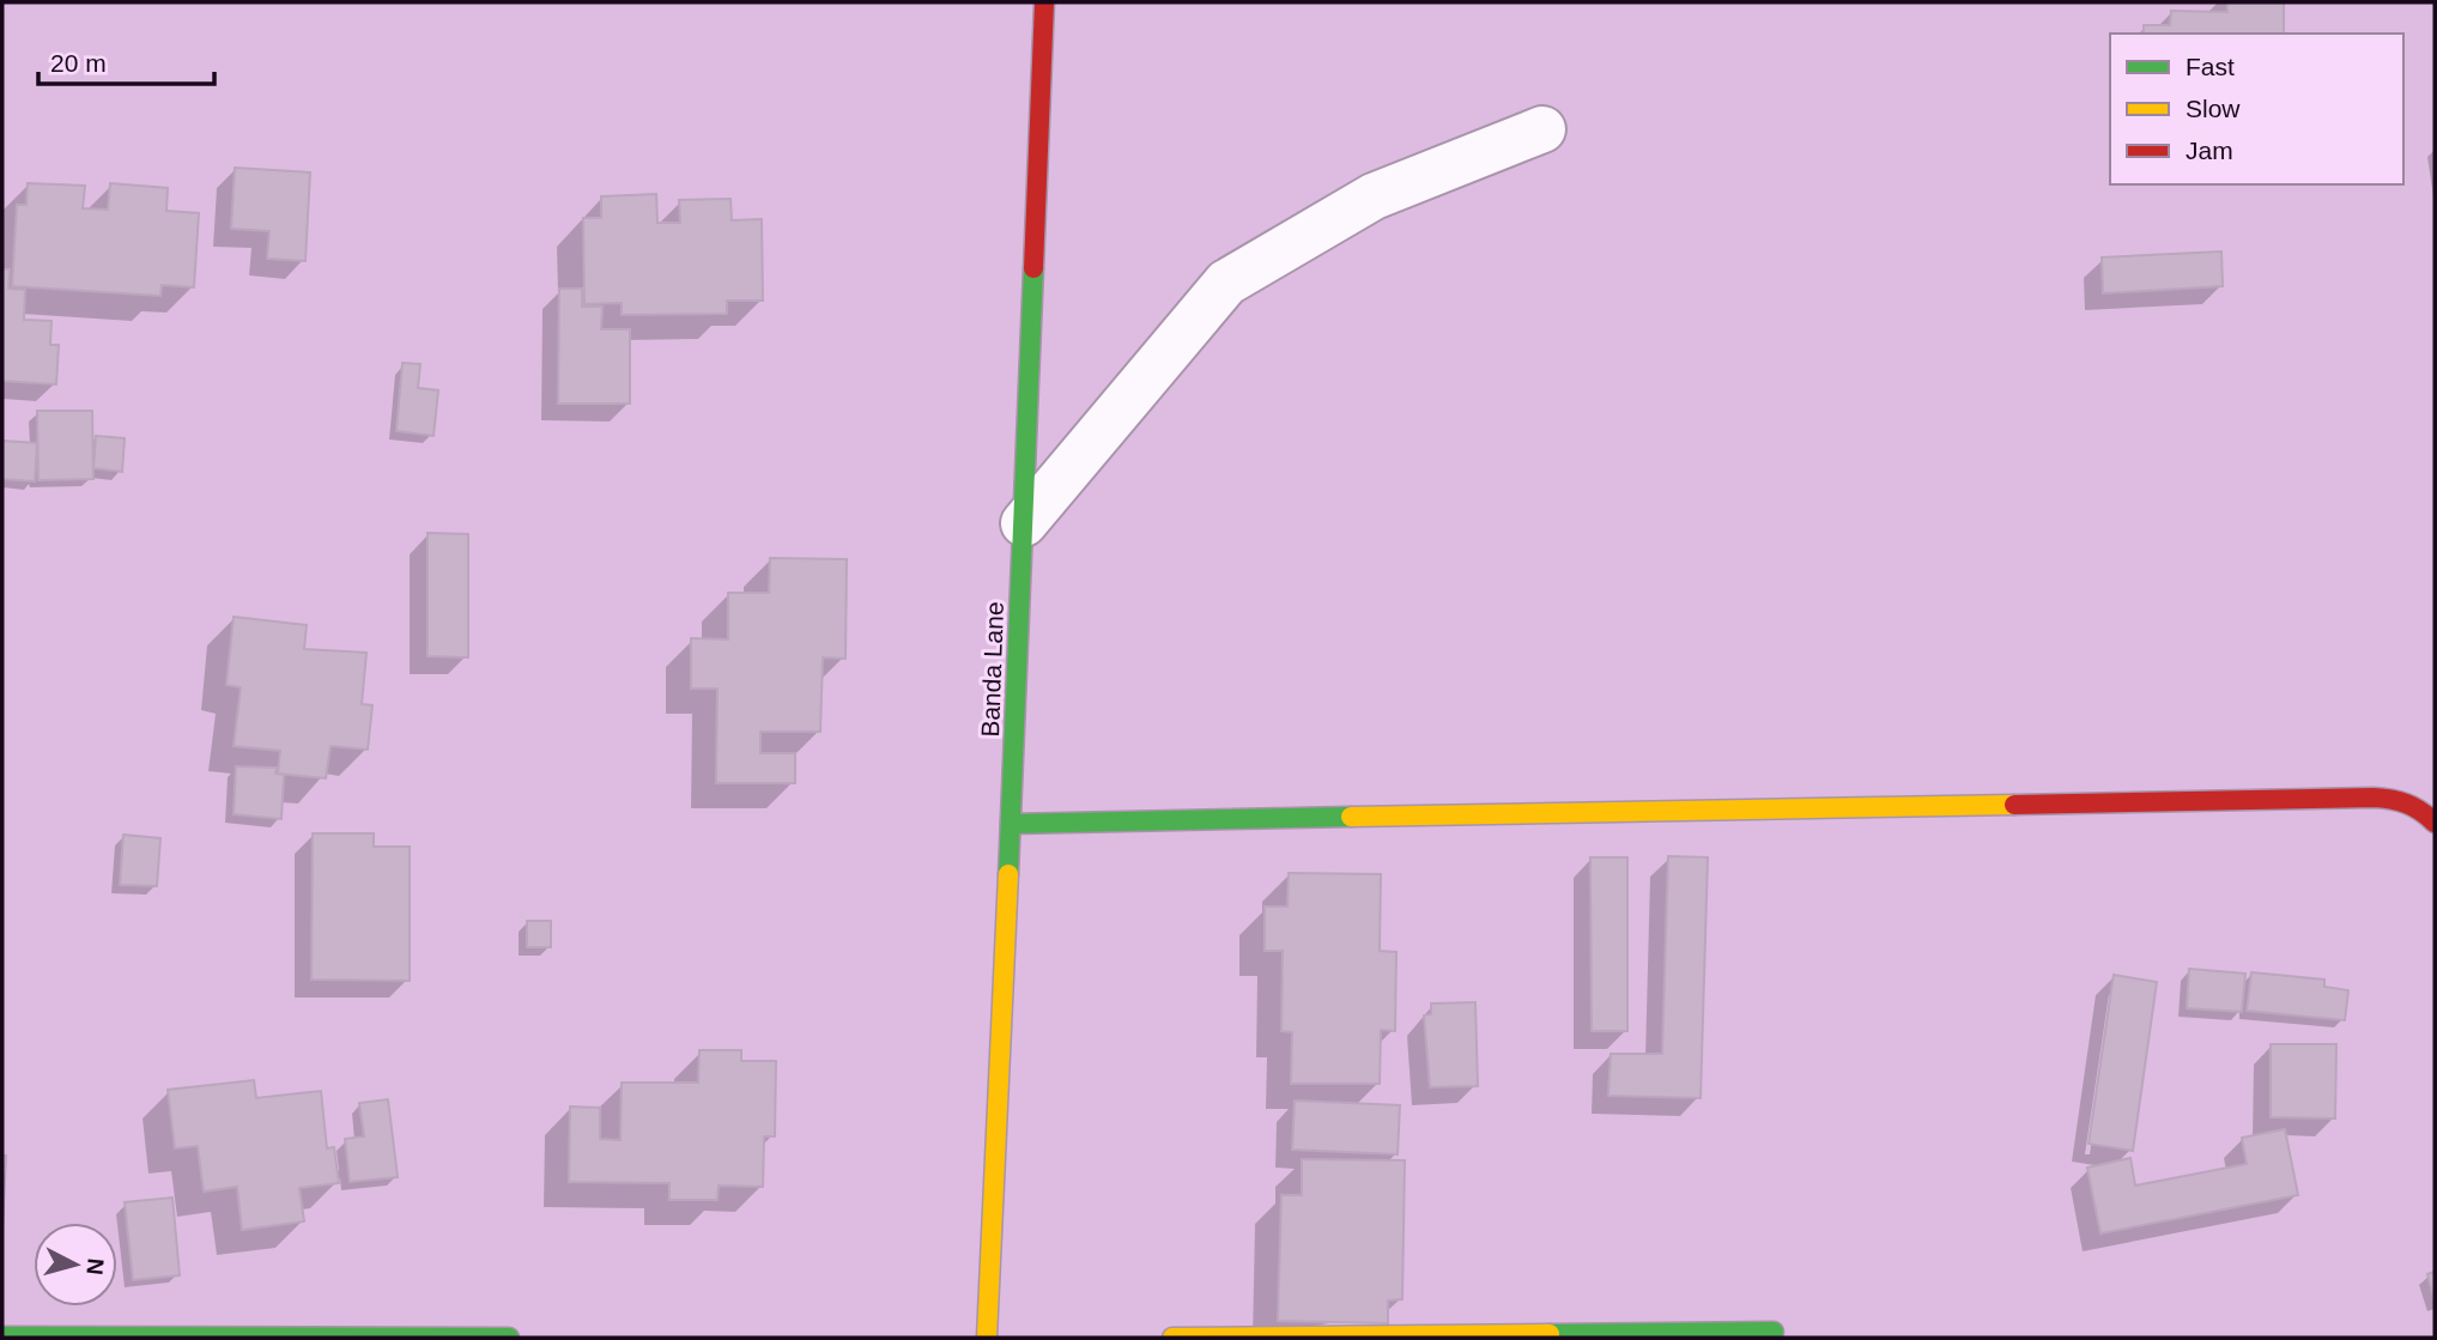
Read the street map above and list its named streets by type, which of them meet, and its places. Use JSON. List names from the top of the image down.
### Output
{
  "streets": {
    "street": ["Banda Lane"]
  },
  "legend": ["Fast", "Slow", "Jam"],
  "scale_bar": "20 m",
  "north": "right"
}
